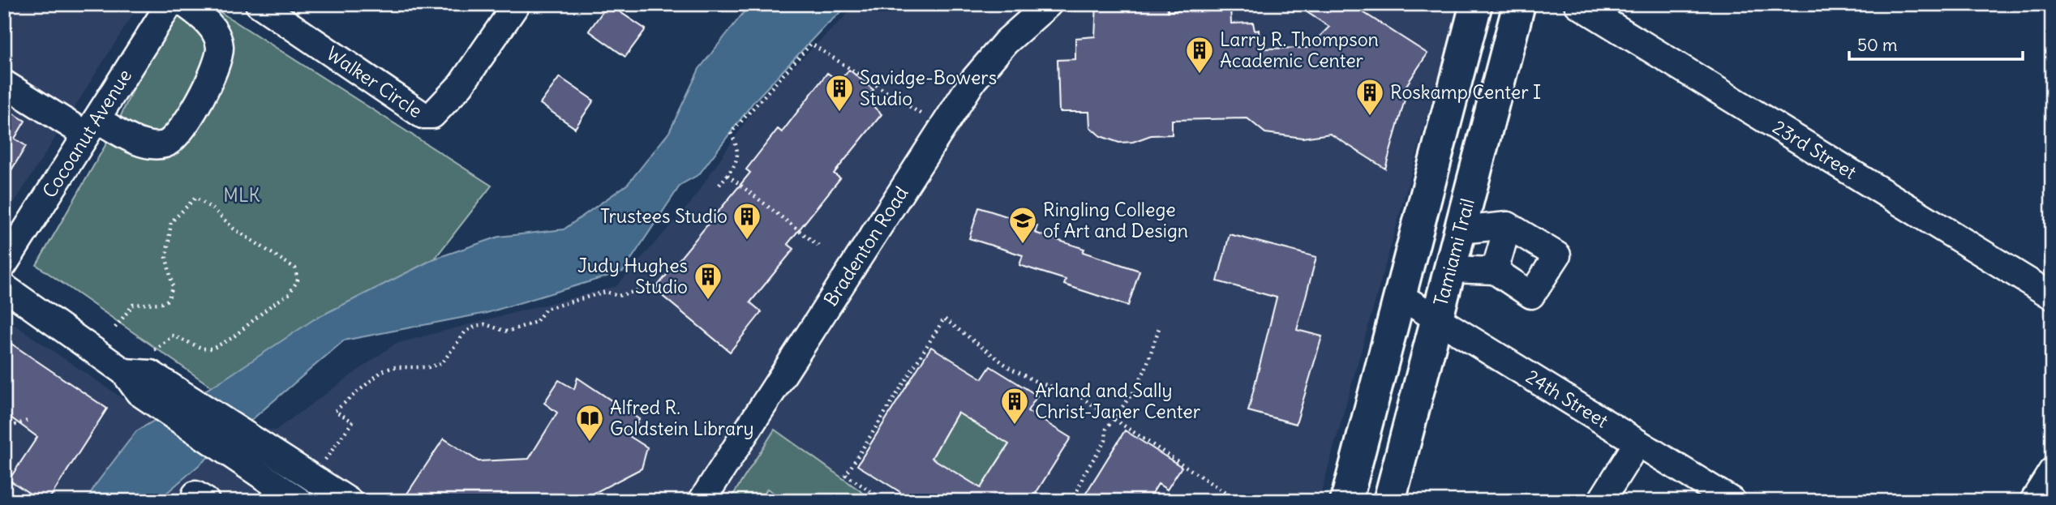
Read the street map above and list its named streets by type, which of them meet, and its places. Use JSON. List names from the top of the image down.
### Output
{
  "streets": {
    "main road": ["Tamiami Trail"],
    "street": [
      "Walker Circle",
      "Cocoanut Avenue",
      "23rd Street",
      "Bradenton Road",
      "24th Street"
    ]
  },
  "crossings": [
    ["Tamiami Trail", "24th Street"]
  ],
  "parks": ["MLK"],
  "places": {
    "building": [
      "Larry R. Thompson Academic Center",
      "Savidge-Bowers Studio",
      "Roskamp Center I",
      "Trustees Studio",
      "Judy Hughes Studio",
      "Arland and Sally Christ-Janer Center"
    ],
    "school or university": ["Ringling College of Art and Design"],
    "library": ["Alfred R. Goldstein Library"]
  },
  "scale_bar": "50 m"
}
